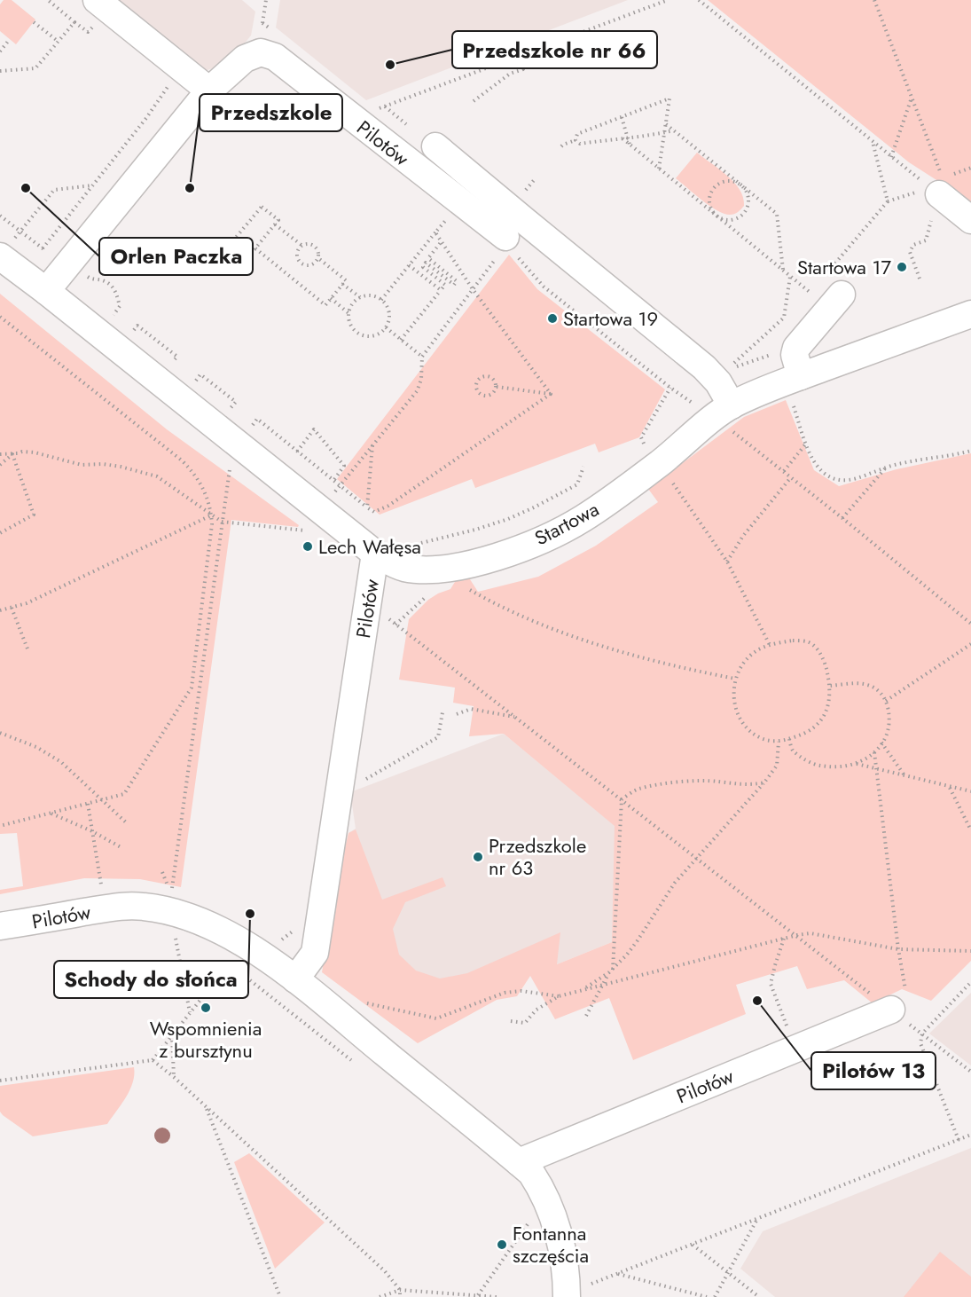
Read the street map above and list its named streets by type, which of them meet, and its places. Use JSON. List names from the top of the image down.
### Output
{
  "streets": {
    "street": ["Pilotów", "Startowa"]
  },
  "crossings": [
    ["Pilotów", "Startowa"]
  ],
  "places": [
    "Przedszkole nr 66",
    "Orlen Paczka",
    "Przedszkole",
    "Startowa 17",
    "Startowa 19",
    "Lech Wałęsa",
    "Przedszkole nr 63",
    "Schody do słońca",
    "Pilotów 13",
    "Wspomnienia z bursztynu",
    "Fontanna szczęścia"
  ]
}
